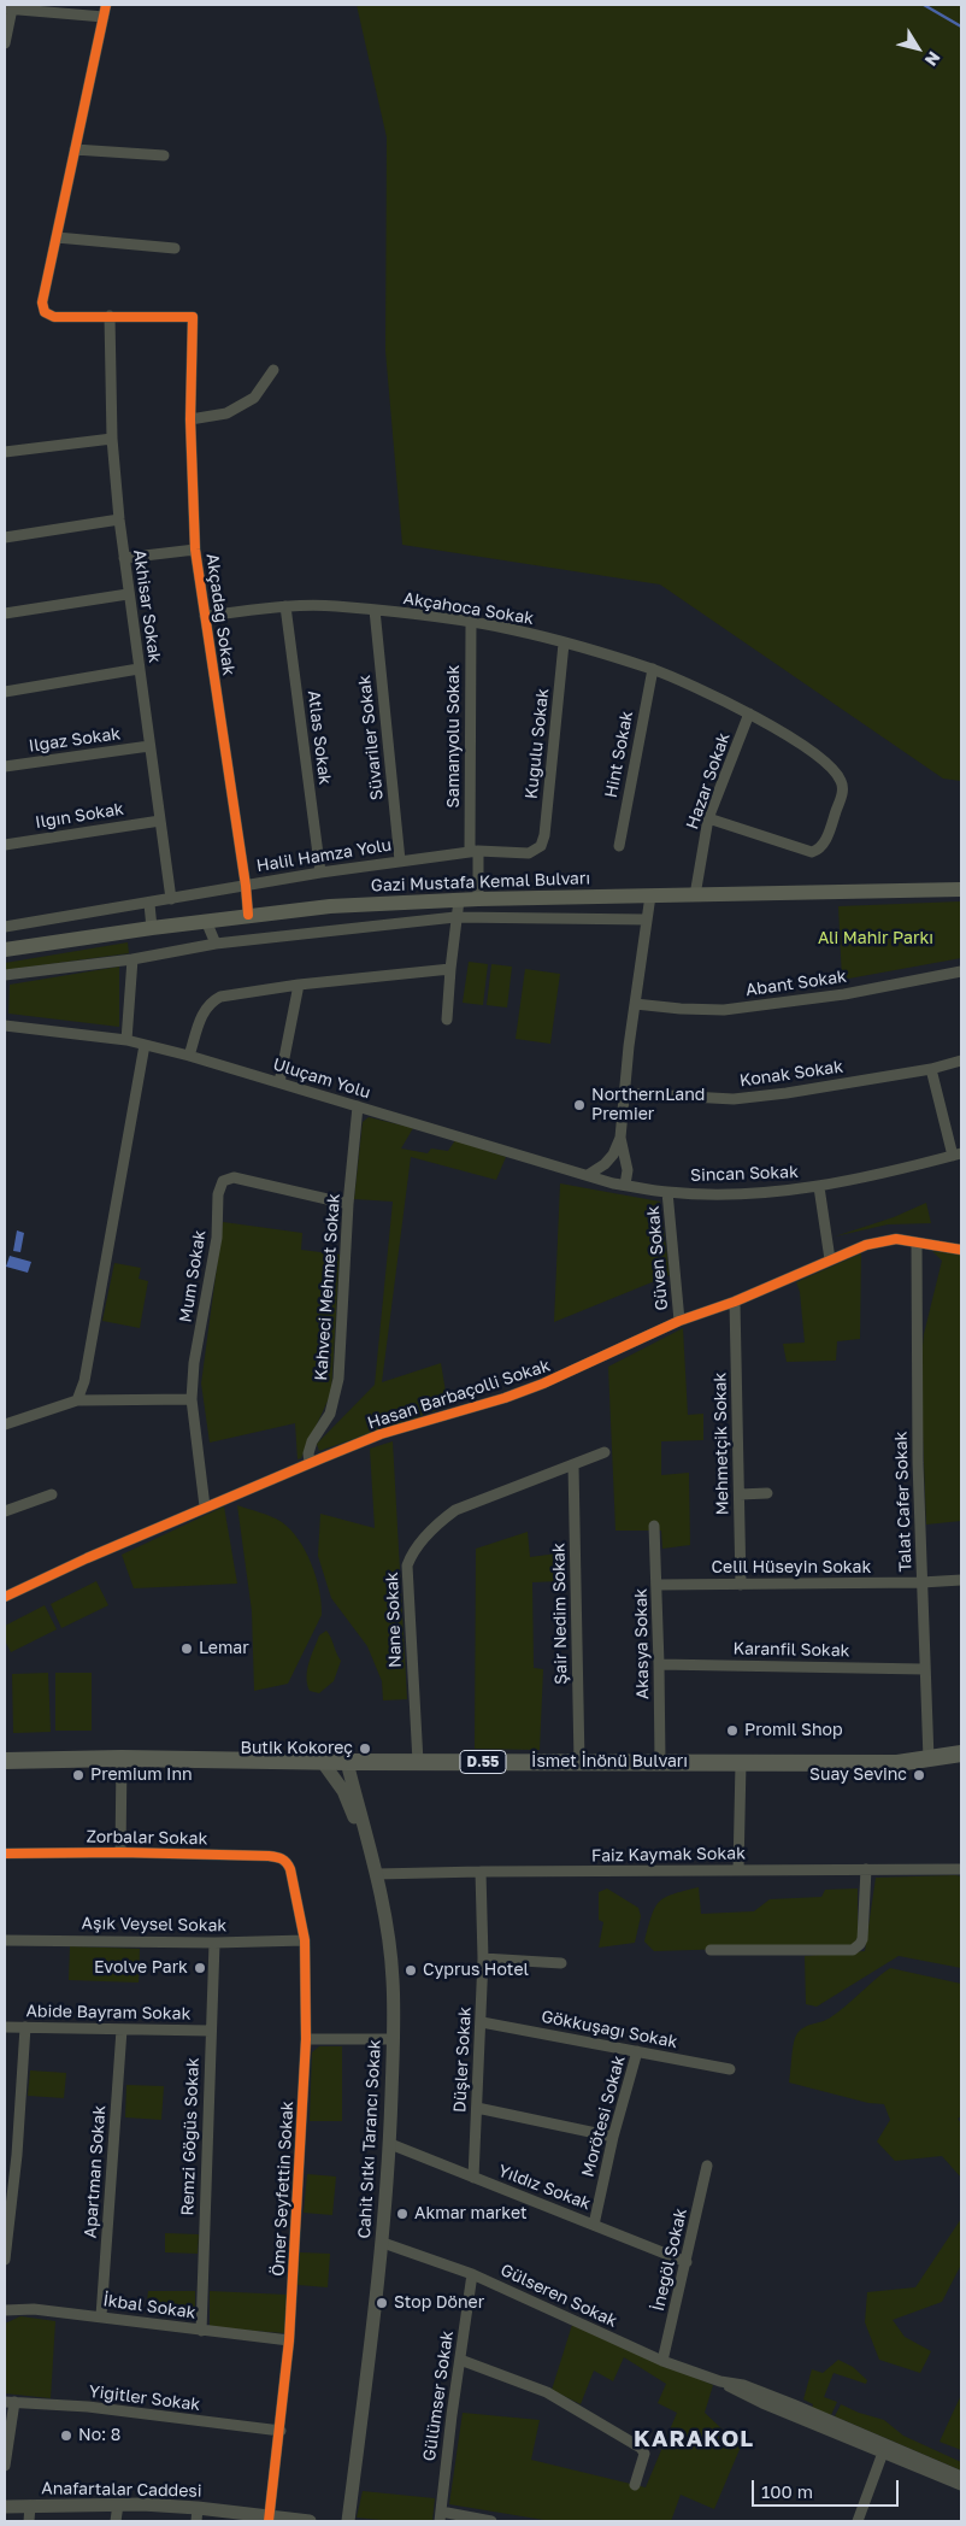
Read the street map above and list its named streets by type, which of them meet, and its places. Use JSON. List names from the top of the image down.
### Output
{
  "streets": {
    "main road": ["Gazi Mustafa Kemal Bulvarı", "D.55", "İsmet İnönü Bulvarı"],
    "street": [
      "Akhisar Sokak",
      "Akçahoca Sokak",
      "Akçadağ Sokak",
      "Samanyolu Sokak",
      "Atlas Sokak",
      "Süvariler Sokak",
      "Ilgaz Sokak",
      "Kuğulu Sokak",
      "Hint Sokak",
      "Hazar Sokak",
      "Ilgın Sokak",
      "Halil Hamza Yolu",
      "Abant Sokak",
      "Konak Sokak",
      "Uluçam Yolu",
      "Sincan Sokak",
      "Güven Sokak",
      "Mum Sokak",
      "Kahveci Mehmet Sokak",
      "Hasan Barbaçolli Sokak",
      "Mehmetçik Sokak",
      "Talat Cafer Sokak",
      "Celil Hüseyin Sokak",
      "Şair Nedim Sokak",
      "Nane Sokak",
      "Akasya Sokak",
      "Karanfil Sokak",
      "Zorbalar Sokak",
      "Faiz Kaymak Sokak",
      "Aşık Veysel Sokak",
      "Abide Bayram Sokak",
      "Gökkuşağı Sokak",
      "Düşler Sokak",
      "Morötesi Sokak",
      "Remzi Göğüs Sokak",
      "Cahit Sıtkı Tarancı Sokak",
      "Apartman Sokak",
      "Yıldız Sokak",
      "Ömer Seyfettin Sokak",
      "İnegöl Sokak",
      "Gülseren Sokak",
      "İkbal Sokak",
      "Gülümser Sokak",
      "Yiğitler Sokak",
      "Anafartalar Caddesi"
    ]
  },
  "crossings": [
    ["Akhisar Sokak", "Akçadağ Sokak"],
    ["Akhisar Sokak", "Ilgaz Sokak"],
    ["Akhisar Sokak", "Ilgın Sokak"],
    ["Akhisar Sokak", "Halil Hamza Yolu"],
    ["Akçahoca Sokak", "Akçadağ Sokak"],
    ["Akçahoca Sokak", "Samanyolu Sokak"],
    ["Akçahoca Sokak", "Atlas Sokak"],
    ["Akçahoca Sokak", "Süvariler Sokak"],
    ["Akçahoca Sokak", "Kuğulu Sokak"],
    ["Akçahoca Sokak", "Hint Sokak"],
    ["Akçahoca Sokak", "Hazar Sokak"],
    ["Akçadağ Sokak", "Halil Hamza Yolu"],
    ["Akçadağ Sokak", "Gazi Mustafa Kemal Bulvarı"],
    ["Samanyolu Sokak", "Halil Hamza Yolu"],
    ["Samanyolu Sokak", "Gazi Mustafa Kemal Bulvarı"],
    ["Atlas Sokak", "Halil Hamza Yolu"],
    ["Süvariler Sokak", "Halil Hamza Yolu"],
    ["Kuğulu Sokak", "Halil Hamza Yolu"],
    ["Hazar Sokak", "Gazi Mustafa Kemal Bulvarı"],
    ["Uluçam Yolu", "Sincan Sokak"],
    ["Uluçam Yolu", "Kahveci Mehmet Sokak"],
    ["Sincan Sokak", "Güven Sokak"],
    ["Güven Sokak", "Hasan Barbaçolli Sokak"],
    ["Mum Sokak", "Kahveci Mehmet Sokak"],
    ["Mum Sokak", "Hasan Barbaçolli Sokak"],
    ["Kahveci Mehmet Sokak", "Hasan Barbaçolli Sokak"],
    ["Hasan Barbaçolli Sokak", "Mehmetçik Sokak"],
    ["Hasan Barbaçolli Sokak", "Talat Cafer Sokak"],
    ["Mehmetçik Sokak", "Celil Hüseyin Sokak"],
    ["Talat Cafer Sokak", "Celil Hüseyin Sokak"],
    ["Talat Cafer Sokak", "Karanfil Sokak"],
    ["Talat Cafer Sokak", "İsmet İnönü Bulvarı"],
    ["Celil Hüseyin Sokak", "Akasya Sokak"],
    ["Şair Nedim Sokak", "Nane Sokak"],
    ["Şair Nedim Sokak", "İsmet İnönü Bulvarı"],
    ["Nane Sokak", "İsmet İnönü Bulvarı"],
    ["Akasya Sokak", "Karanfil Sokak"],
    ["Akasya Sokak", "İsmet İnönü Bulvarı"],
    ["İsmet İnönü Bulvarı", "Cahit Sıtkı Tarancı Sokak"],
    ["Zorbalar Sokak", "Ömer Seyfettin Sokak"],
    ["Faiz Kaymak Sokak", "Düşler Sokak"],
    ["Faiz Kaymak Sokak", "Cahit Sıtkı Tarancı Sokak"],
    ["Aşık Veysel Sokak", "Remzi Göğüs Sokak"],
    ["Aşık Veysel Sokak", "Ömer Seyfettin Sokak"],
    ["Abide Bayram Sokak", "Remzi Göğüs Sokak"],
    ["Abide Bayram Sokak", "Apartman Sokak"],
    ["Gökkuşağı Sokak", "Düşler Sokak"],
    ["Gökkuşağı Sokak", "Morötesi Sokak"],
    ["Düşler Sokak", "Yıldız Sokak"],
    ["Morötesi Sokak", "Yıldız Sokak"],
    ["Remzi Göğüs Sokak", "İkbal Sokak"],
    ["Cahit Sıtkı Tarancı Sokak", "Yıldız Sokak"],
    ["Cahit Sıtkı Tarancı Sokak", "Gülseren Sokak"],
    ["Apartman Sokak", "İkbal Sokak"],
    ["Yıldız Sokak", "İnegöl Sokak"],
    ["Ömer Seyfettin Sokak", "İkbal Sokak"],
    ["Ömer Seyfettin Sokak", "Yiğitler Sokak"],
    ["Ömer Seyfettin Sokak", "Anafartalar Caddesi"],
    ["İnegöl Sokak", "Gülseren Sokak"],
    ["Gülseren Sokak", "Gülümser Sokak"]
  ],
  "districts": ["KARAKOL"],
  "parks": ["Ali Mahir Parkı"],
  "places": [
    "NorthernLand Premier",
    "Lemar",
    "Promil Shop",
    "Butik Kokoreç",
    "Premium Inn",
    "Suay Sevinc",
    "Evolve Park",
    "Cyprus Hotel",
    "Akmar market",
    "Stop Döner",
    "No: 8"
  ],
  "scale_bar": "100 m",
  "north": "bottom right"
}
